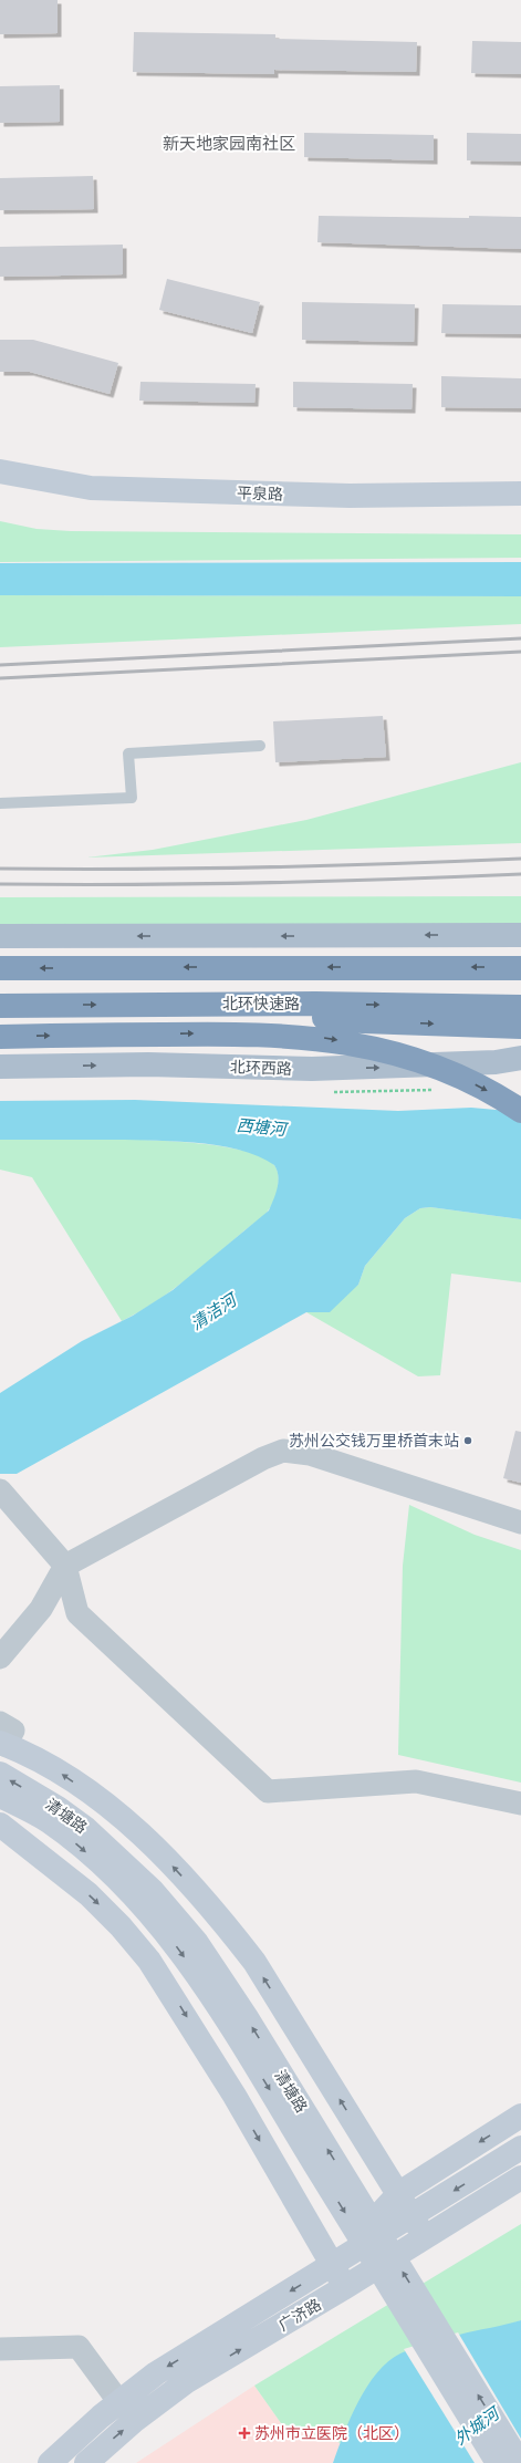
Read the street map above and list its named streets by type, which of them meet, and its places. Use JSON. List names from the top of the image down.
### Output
{
  "streets": {
    "highway": ["北环快速路"],
    "main road": [
      "平泉路",
      "北环西路",
      "清塘路",
      "广济路"
    ]
  },
  "districts": ["新天地家园南社区"],
  "water": ["西塘河", "清洁河", "外城河"],
  "places": {
    "other": ["苏州公交钱万里桥首末站"],
    "health": ["苏州市立医院（北区）"]
  }
}
